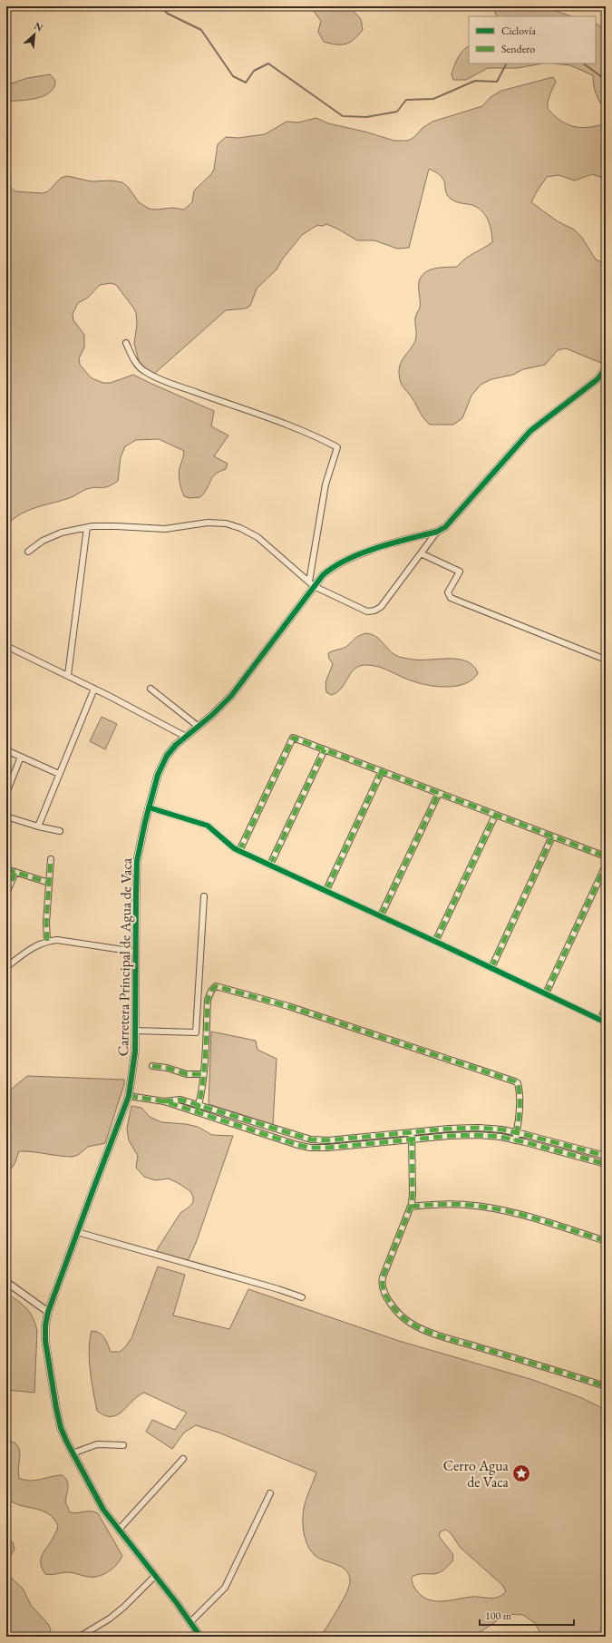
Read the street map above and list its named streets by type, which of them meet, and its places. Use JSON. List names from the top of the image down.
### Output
{
  "streets": {
    "street": ["Carretera Principal de Agua de Vaca"]
  },
  "places": {
    "place": ["Cerro Agua de Vaca"]
  },
  "legend": ["Ciclovía", "Sendero"],
  "scale_bar": "100 m",
  "north": "top right"
}
